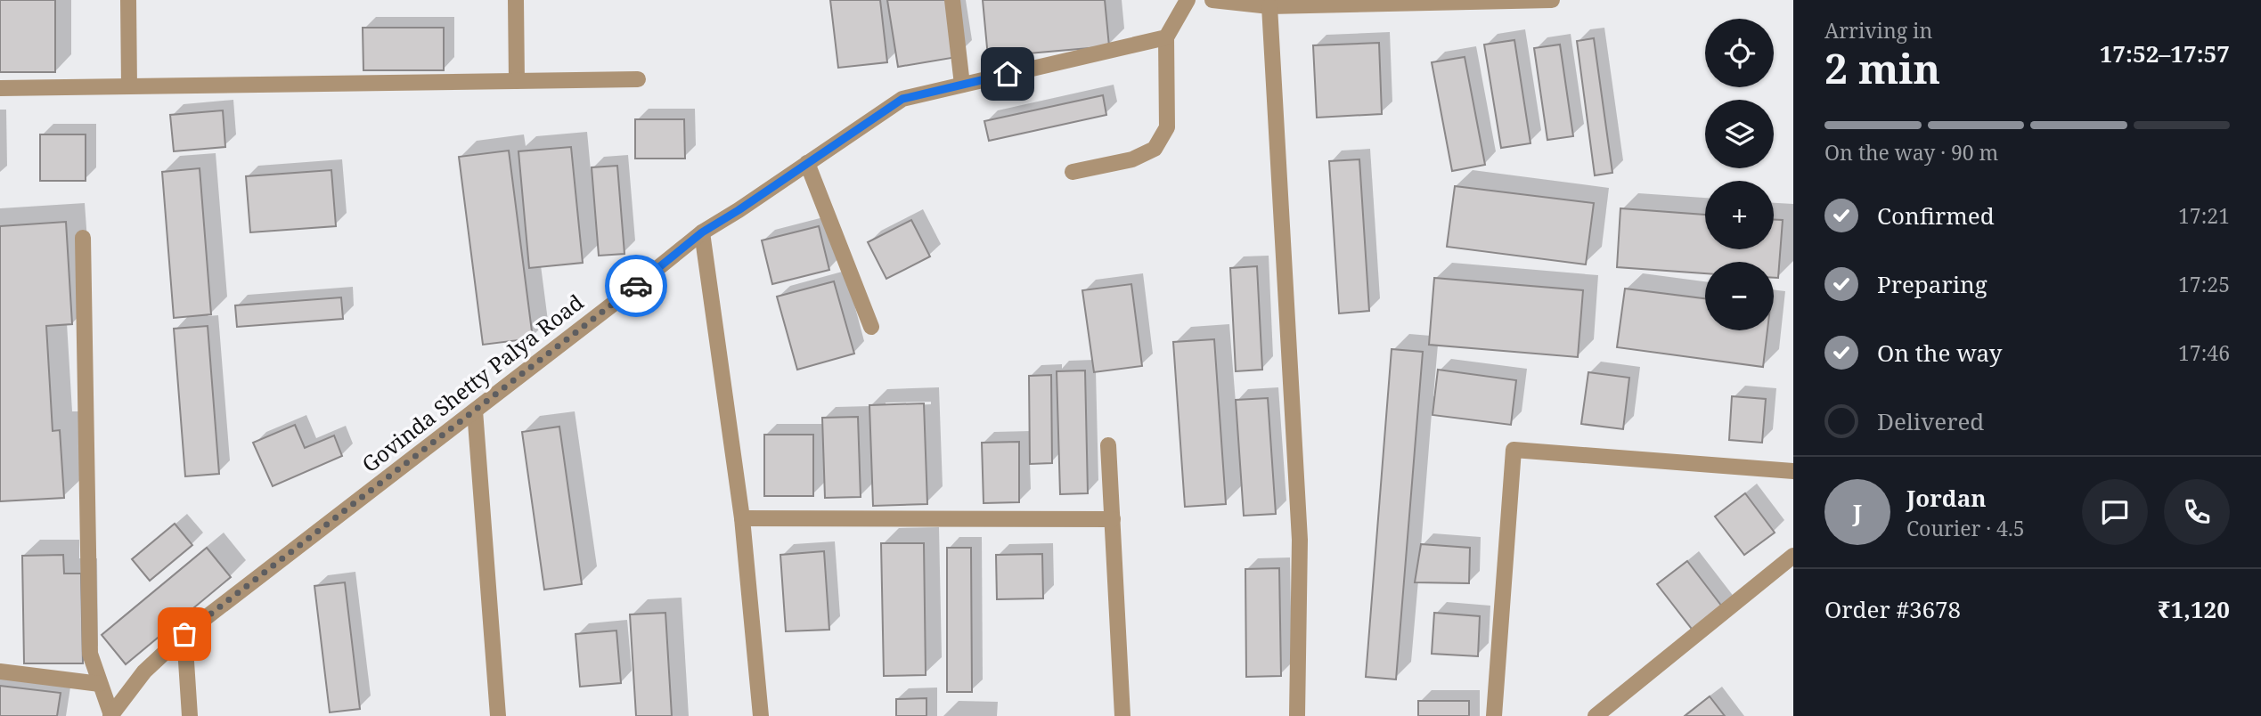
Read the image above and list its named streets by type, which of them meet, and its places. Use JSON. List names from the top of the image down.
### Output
{
  "streets": {
    "street": ["Govinda Shetty Palya Road"]
  },
  "page": {
    "heading": ["2 min", "Arriving in", "17:52–17:57"],
    "panel": [
      "Jordan",
      "Courier · 4.5",
      "Order #3678",
      "₹1,120"
    ],
    "map_buttons": ["+", "−"],
    "bar": "On the way · 90 m",
    "list": [
      ["Confirmed", "17:21"],
      ["Preparing", "17:25"],
      ["On the way", "17:46"],
      "Delivered"
    ],
    "round": "J"
  }
}
